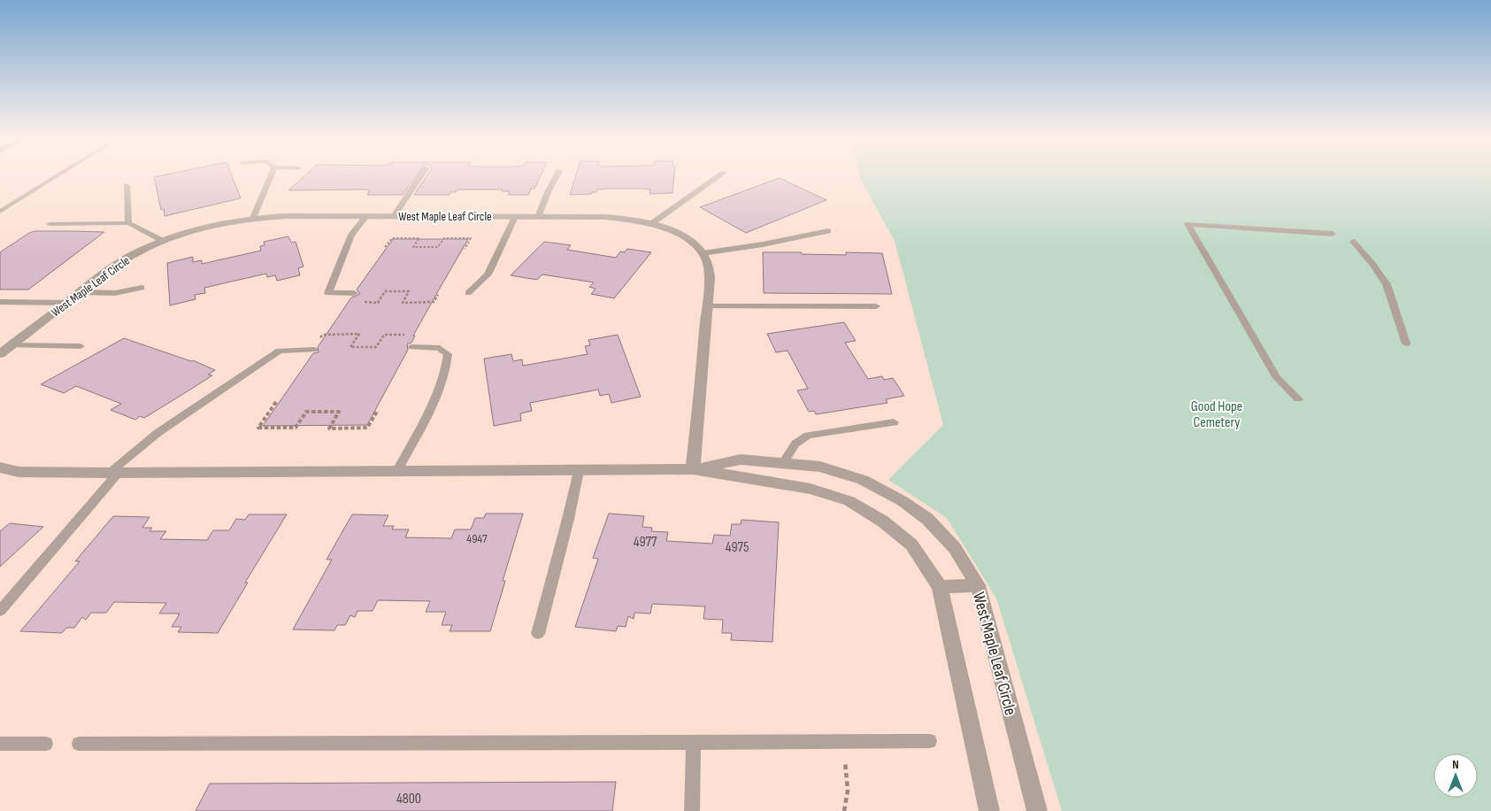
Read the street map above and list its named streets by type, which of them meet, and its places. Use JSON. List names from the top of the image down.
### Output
{
  "streets": {
    "street": ["West Maple Leaf Circle"]
  },
  "parks": ["Good Hope Cemetery"],
  "house_numbers": [
    "4947",
    "4977",
    "4975",
    "4800"
  ],
  "north": "top"
}
